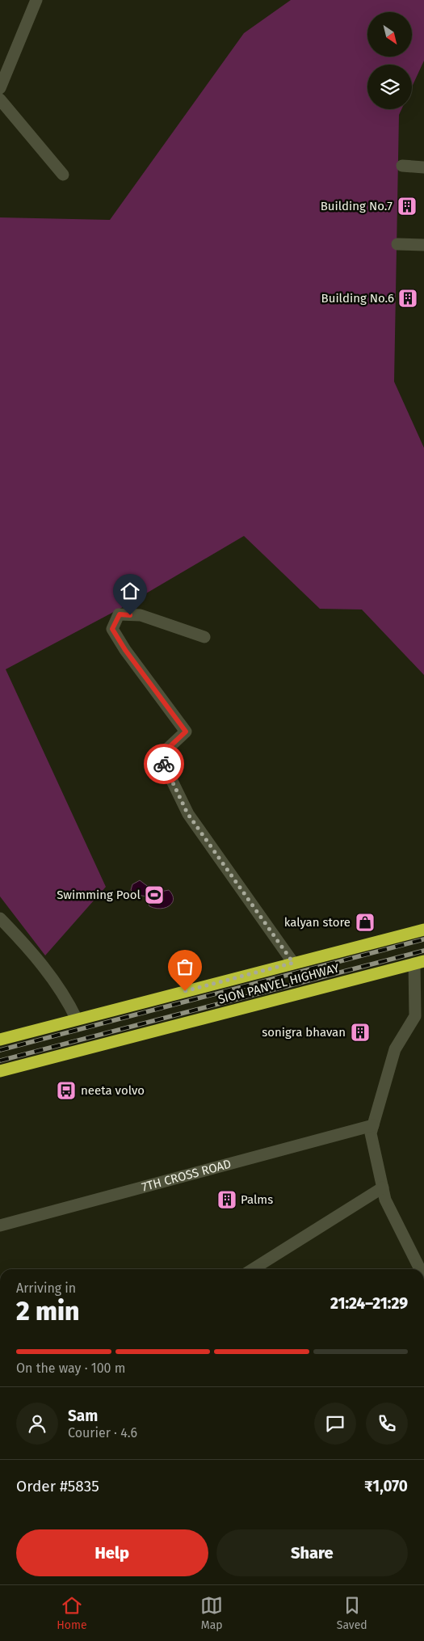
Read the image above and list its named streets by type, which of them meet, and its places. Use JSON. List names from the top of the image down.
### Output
{
  "streets": {
    "highway": ["SION PANVEL HIGHWAY"],
    "street": ["7TH CROSS ROAD"]
  },
  "places": {
    "building": [
      "Building No.7",
      "Building No.6",
      "sonigra bhavan",
      "Palms"
    ],
    "sports": ["Swimming Pool"],
    "shop": ["kalyan store"],
    "bus stop": ["neeta volvo"]
  },
  "north": "bottom right",
  "page": {
    "heading": ["2 min", "Arriving in", "21:24–21:29"],
    "panel": [
      "Sam",
      "Courier · 4.6",
      "Order #5835",
      "₹1,070"
    ],
    "bar": "On the way · 100 m",
    "buttons": ["Help", "Share"],
    "tabs": ["Home", "Map", "Saved"]
  }
}
